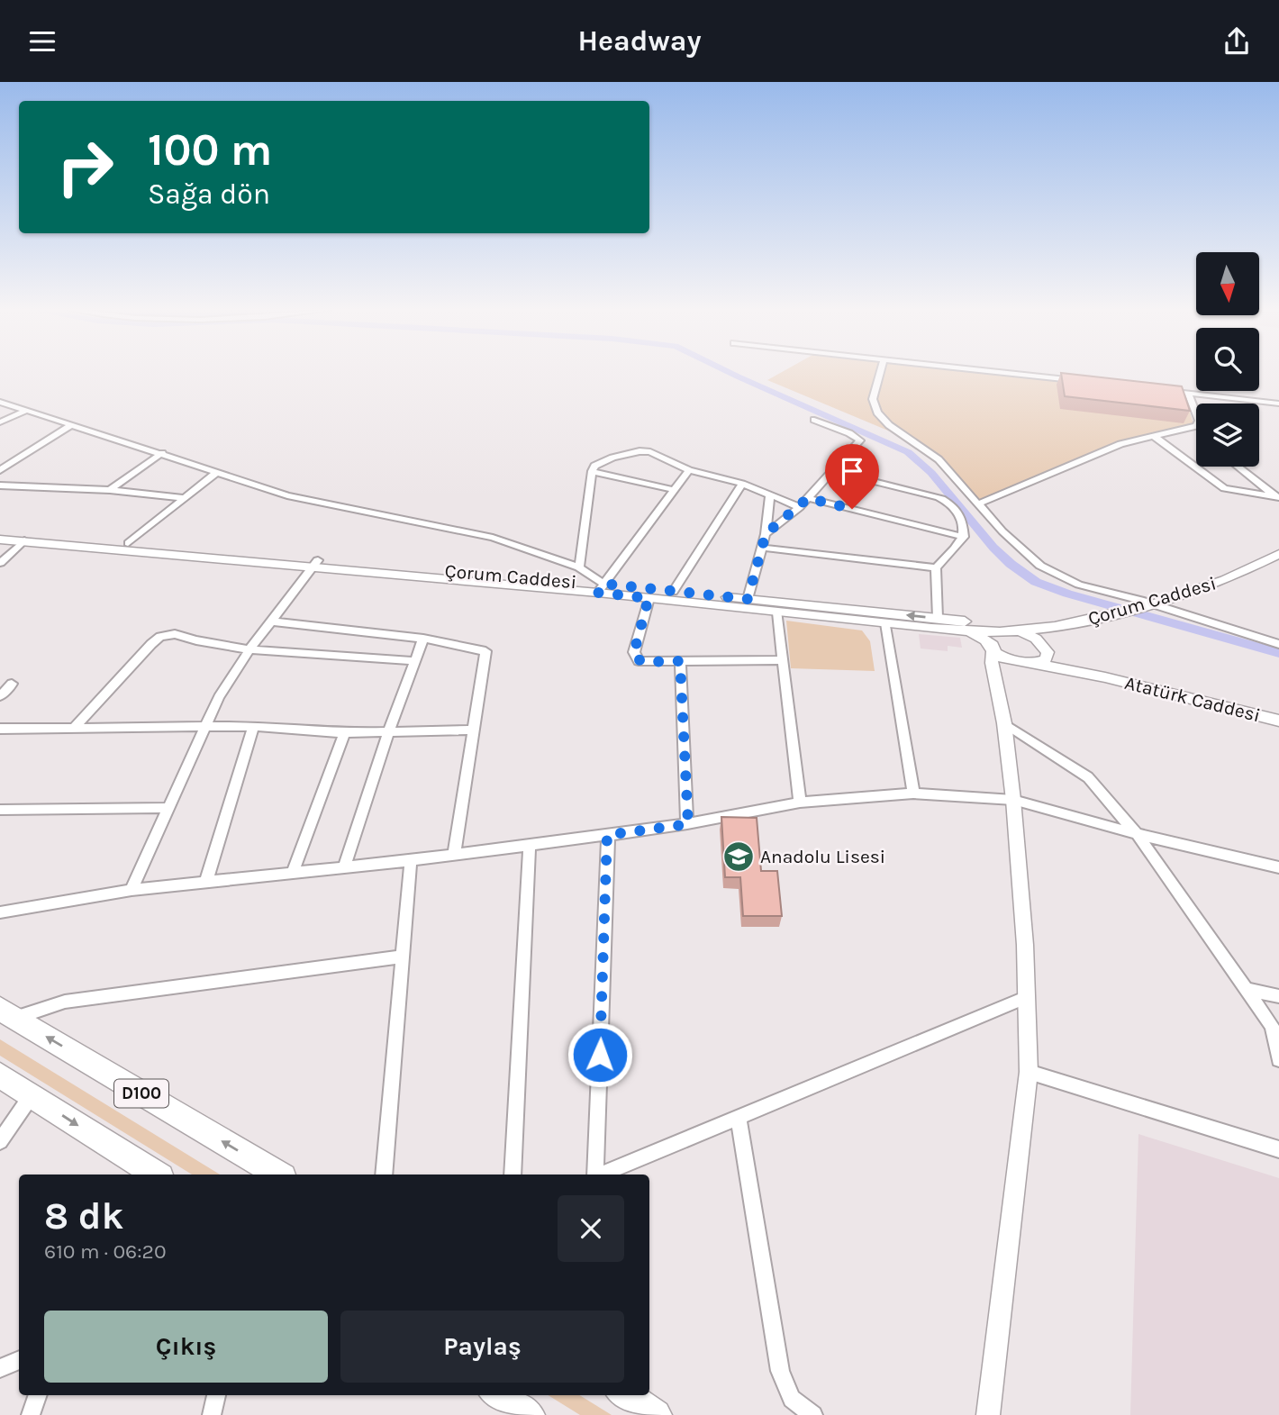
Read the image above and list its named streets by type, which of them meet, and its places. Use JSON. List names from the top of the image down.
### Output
{
  "streets": {
    "highway": ["D100"],
    "main road": ["Çorum Caddesi", "Atatürk Caddesi"]
  },
  "places": {
    "school or university": ["Anadolu Lisesi"]
  },
  "north": "bottom",
  "page": {
    "header": "Headway",
    "turn": ["100 m", "Sağa dön"],
    "heading": ["8 dk", "610 m · 06:20"],
    "buttons": ["Çıkış", "Paylaş"]
  }
}
